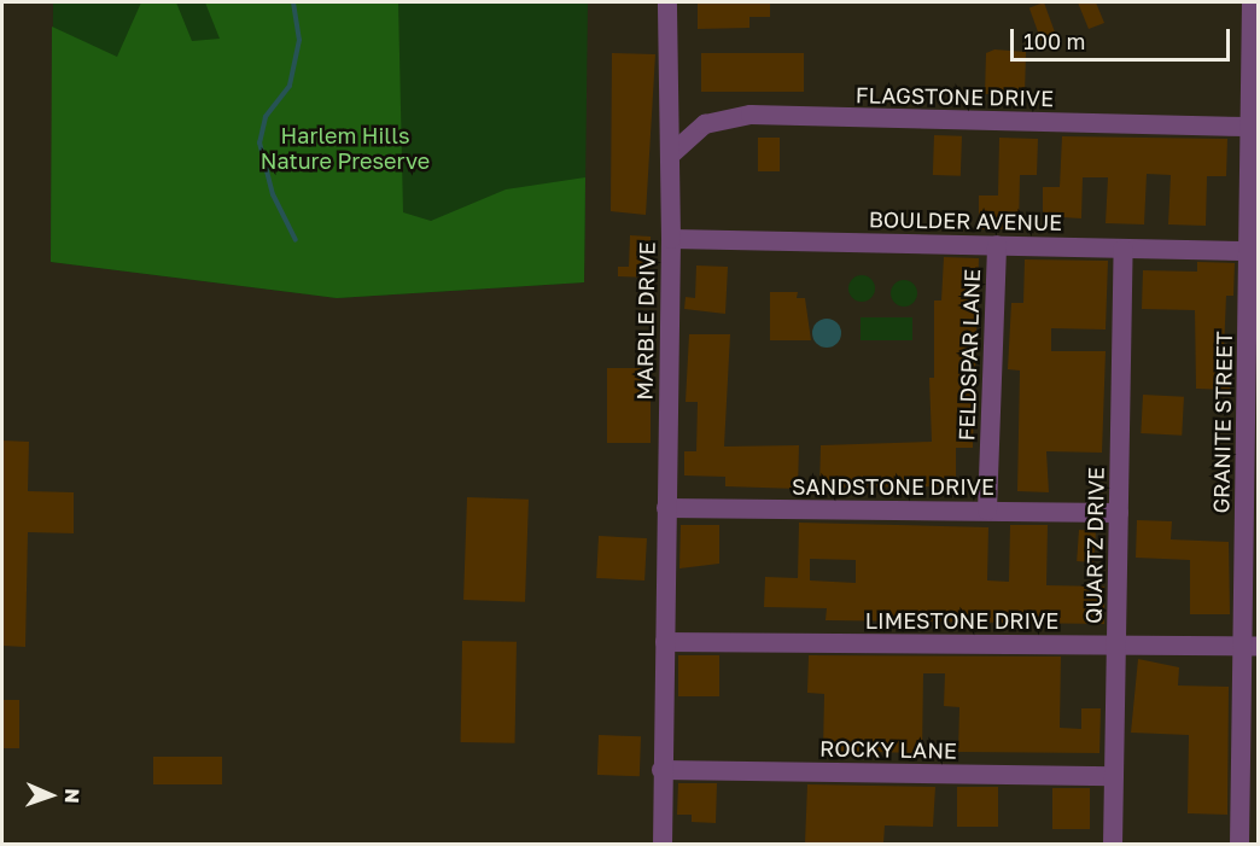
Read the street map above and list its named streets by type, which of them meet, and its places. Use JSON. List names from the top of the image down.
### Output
{
  "streets": {
    "street": [
      "FLAGSTONE DRIVE",
      "BOULDER AVENUE",
      "MARBLE DRIVE",
      "FELDSPAR LANE",
      "GRANITE STREET",
      "SANDSTONE DRIVE",
      "QUARTZ DRIVE",
      "LIMESTONE DRIVE",
      "ROCKY LANE"
    ]
  },
  "crossings": [
    ["FLAGSTONE DRIVE", "MARBLE DRIVE"],
    ["FLAGSTONE DRIVE", "GRANITE STREET"],
    ["BOULDER AVENUE", "MARBLE DRIVE"],
    ["BOULDER AVENUE", "FELDSPAR LANE"],
    ["BOULDER AVENUE", "GRANITE STREET"],
    ["BOULDER AVENUE", "QUARTZ DRIVE"],
    ["MARBLE DRIVE", "SANDSTONE DRIVE"],
    ["MARBLE DRIVE", "LIMESTONE DRIVE"],
    ["MARBLE DRIVE", "ROCKY LANE"],
    ["FELDSPAR LANE", "SANDSTONE DRIVE"],
    ["GRANITE STREET", "LIMESTONE DRIVE"],
    ["SANDSTONE DRIVE", "QUARTZ DRIVE"],
    ["QUARTZ DRIVE", "LIMESTONE DRIVE"],
    ["QUARTZ DRIVE", "ROCKY LANE"]
  ],
  "parks": ["Harlem Hills Nature Preserve"],
  "scale_bar": "100 m",
  "north": "right"
}
